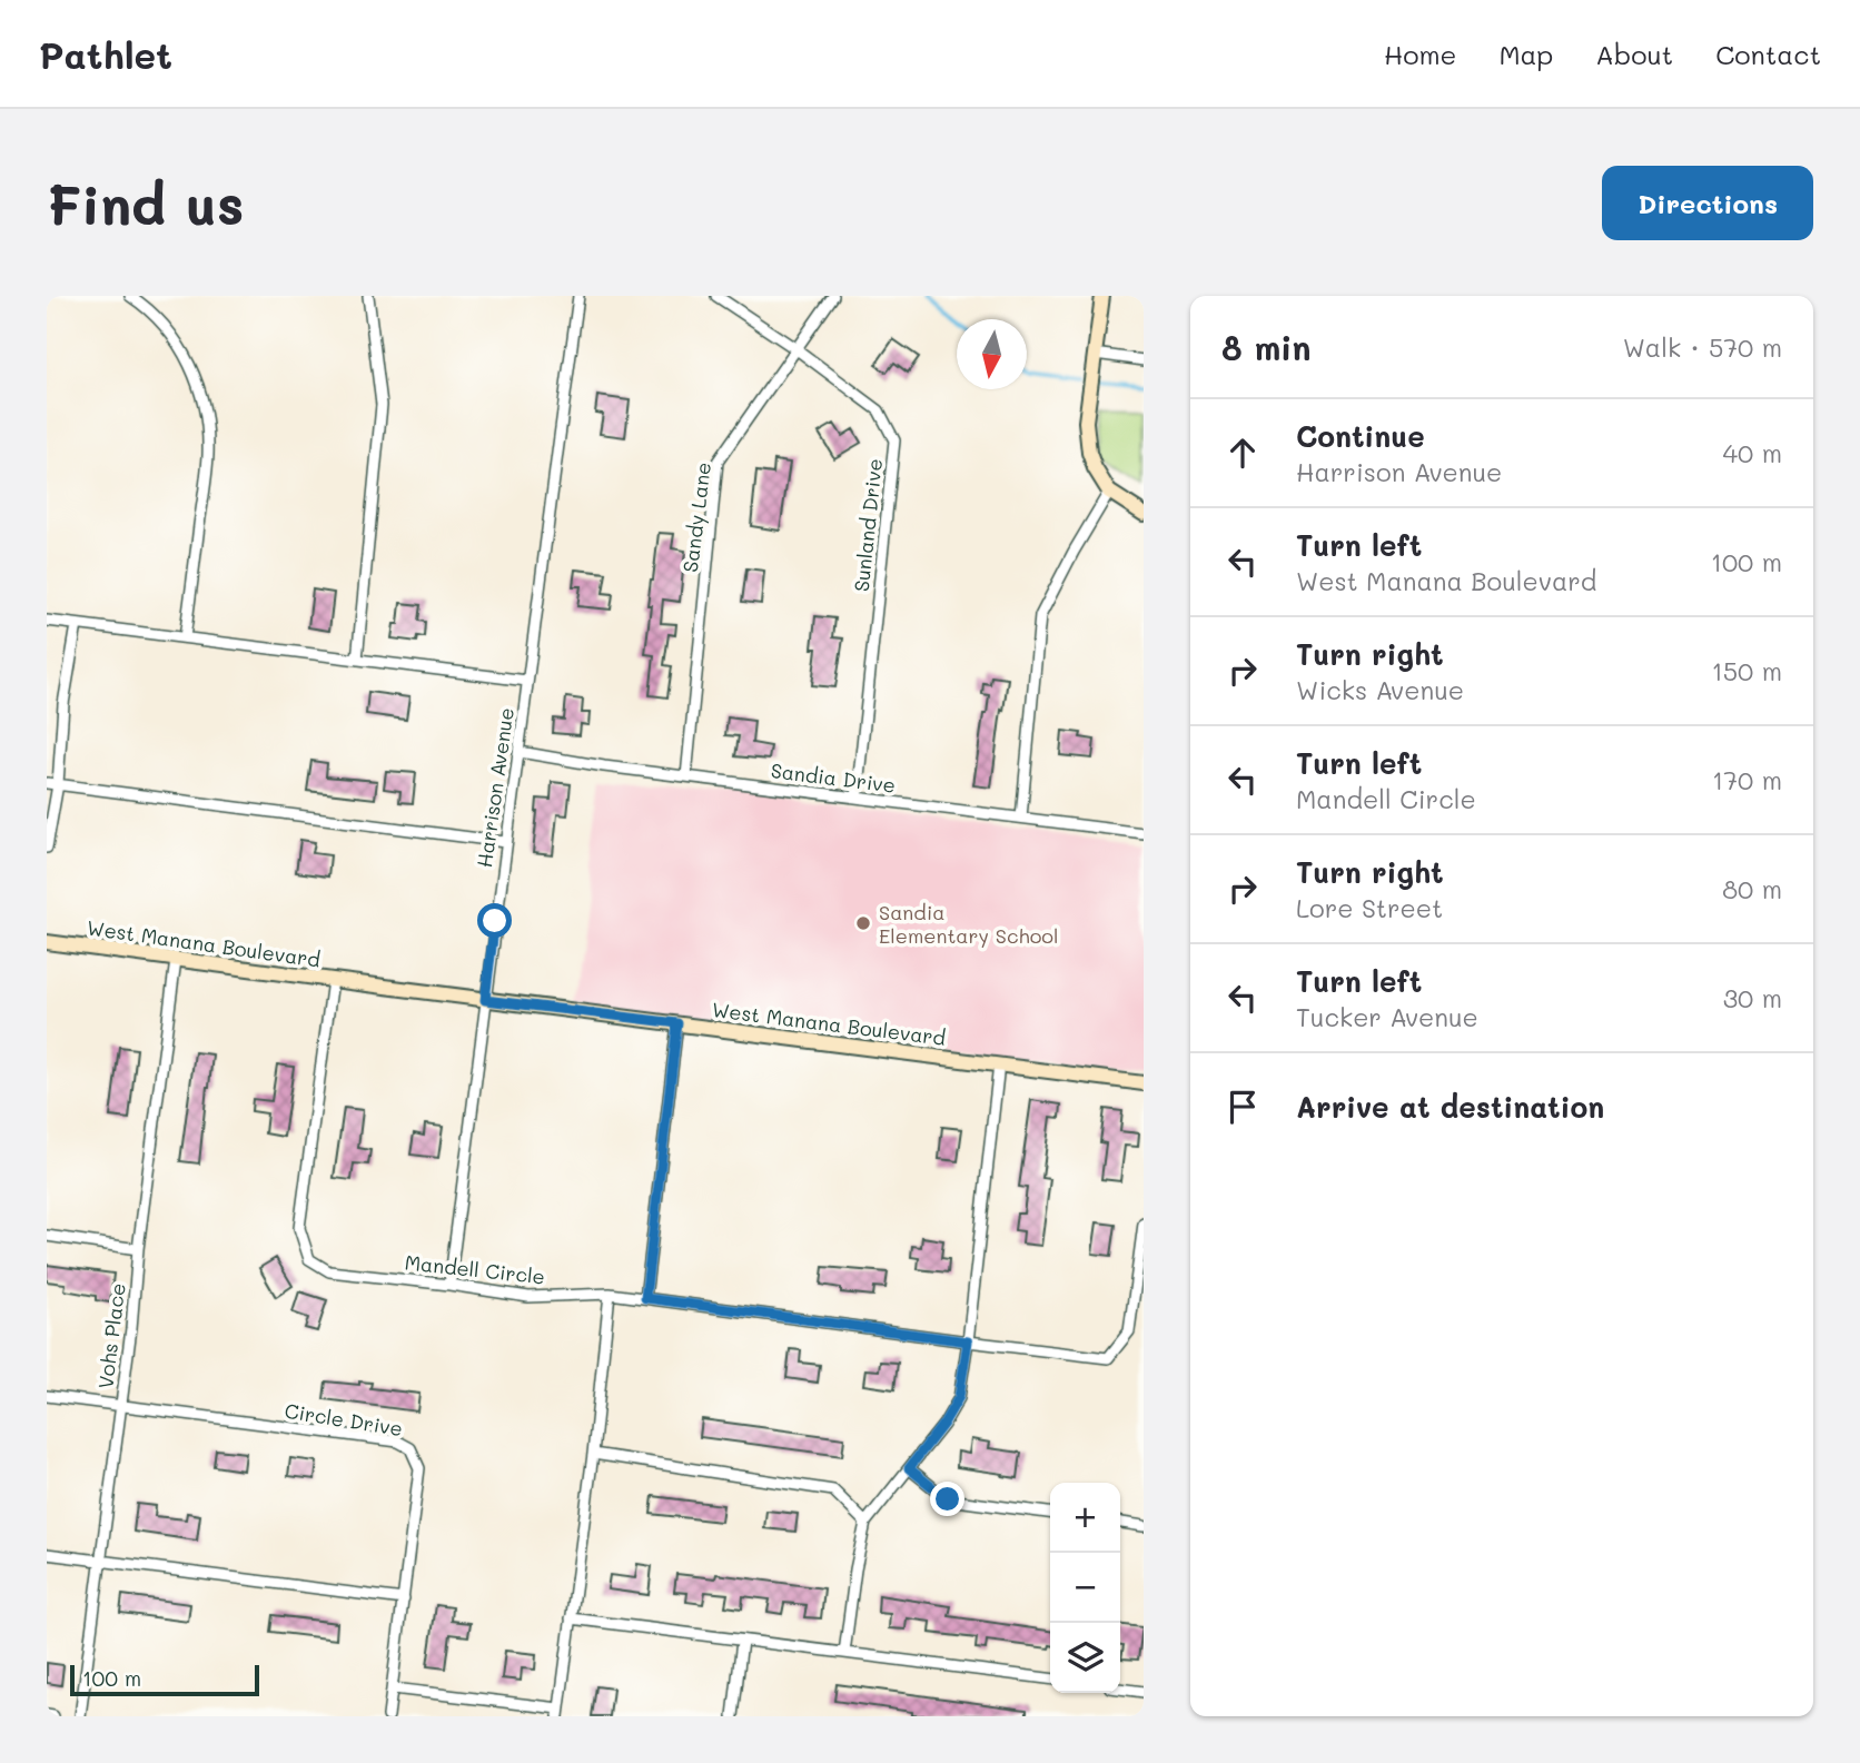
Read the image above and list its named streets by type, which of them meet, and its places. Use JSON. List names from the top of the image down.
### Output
{
  "streets": {
    "street": [
      "Sandy Lane",
      "Sunland Drive",
      "Sandia Drive",
      "Harrison Avenue",
      "West Manana Boulevard",
      "Mandell Circle",
      "Vohs Place",
      "Circle Drive"
    ]
  },
  "crossings": [
    ["Sandy Lane", "Sunland Drive"],
    ["Sandy Lane", "Sandia Drive"],
    ["Sunland Drive", "Sandia Drive"],
    ["Sandia Drive", "Harrison Avenue"],
    ["Harrison Avenue", "West Manana Boulevard"],
    ["Harrison Avenue", "Mandell Circle"],
    ["West Manana Boulevard", "Mandell Circle"],
    ["West Manana Boulevard", "Vohs Place"],
    ["Vohs Place", "Circle Drive"]
  ],
  "places": ["Sandia Elementary School"],
  "scale_bar": "100 m",
  "north": "bottom",
  "page": {
    "header": "Pathlet",
    "nav": [
      "Home",
      "Map",
      "About",
      "Contact"
    ],
    "buttons": "Directions",
    "title": "Find us",
    "heading": ["8 min", "Walk · 570 m"],
    "list": [
      ["Continue", "Harrison Avenue", "40 m"],
      ["Turn left", "West Manana Boulevard", "100 m"],
      ["Turn right", "Wicks Avenue", "150 m"],
      ["Turn left", "Mandell Circle", "170 m"],
      ["Turn right", "Lore Street", "80 m"],
      ["Turn left", "Tucker Avenue", "30 m"],
      "Arrive at destination"
    ],
    "map_buttons": ["+", "−"],
    "scale": "100 m"
  }
}
